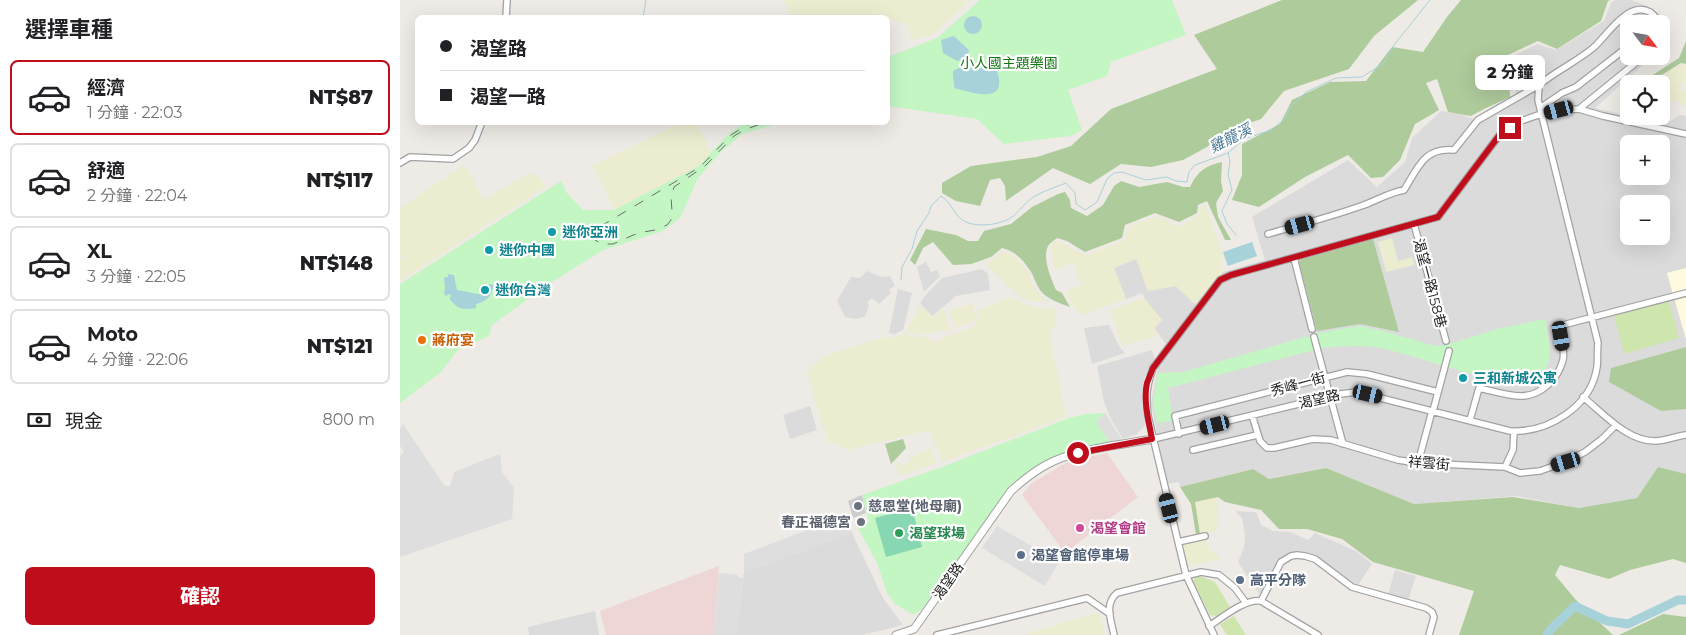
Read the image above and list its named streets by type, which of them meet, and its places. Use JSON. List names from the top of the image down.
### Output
{
  "streets": {
    "street": [
      "渴望一路158巷",
      "秀峰一街",
      "渴望路",
      "祥雲街"
    ]
  },
  "crossings": [
    ["秀峰一街", "渴望路"]
  ],
  "water": ["雞籠溪"],
  "parks": ["小人國主題樂園"],
  "places": [
    "迷你亞洲",
    "迷你中國",
    "迷你台灣",
    "蔣府宴",
    "三和新城公寓",
    "慈恩堂(地母廟)",
    "春正福德宮",
    "渴望會館",
    "渴望球場",
    "渴望會館停車場",
    "高平分隊"
  ],
  "north": "bottom right",
  "page": {
    "heading": "選擇車種",
    "map_buttons": ["+", "−"],
    "banner": ["渴望路", "渴望一路"],
    "bubble": "2 分鐘",
    "list": [
      {
        "name": "經濟",
        "note": "1 分鐘 · 22:03",
        "value": "NT$87"
      },
      {
        "name": "舒適",
        "note": "2 分鐘 · 22:04",
        "value": "NT$117"
      },
      {
        "name": "XL",
        "note": "3 分鐘 · 22:05",
        "value": "NT$148"
      },
      {
        "name": "Moto",
        "note": "4 分鐘 · 22:06",
        "value": "NT$121"
      }
    ],
    "pay": ["現金", "800 m"],
    "buttons": "確認"
  }
}
